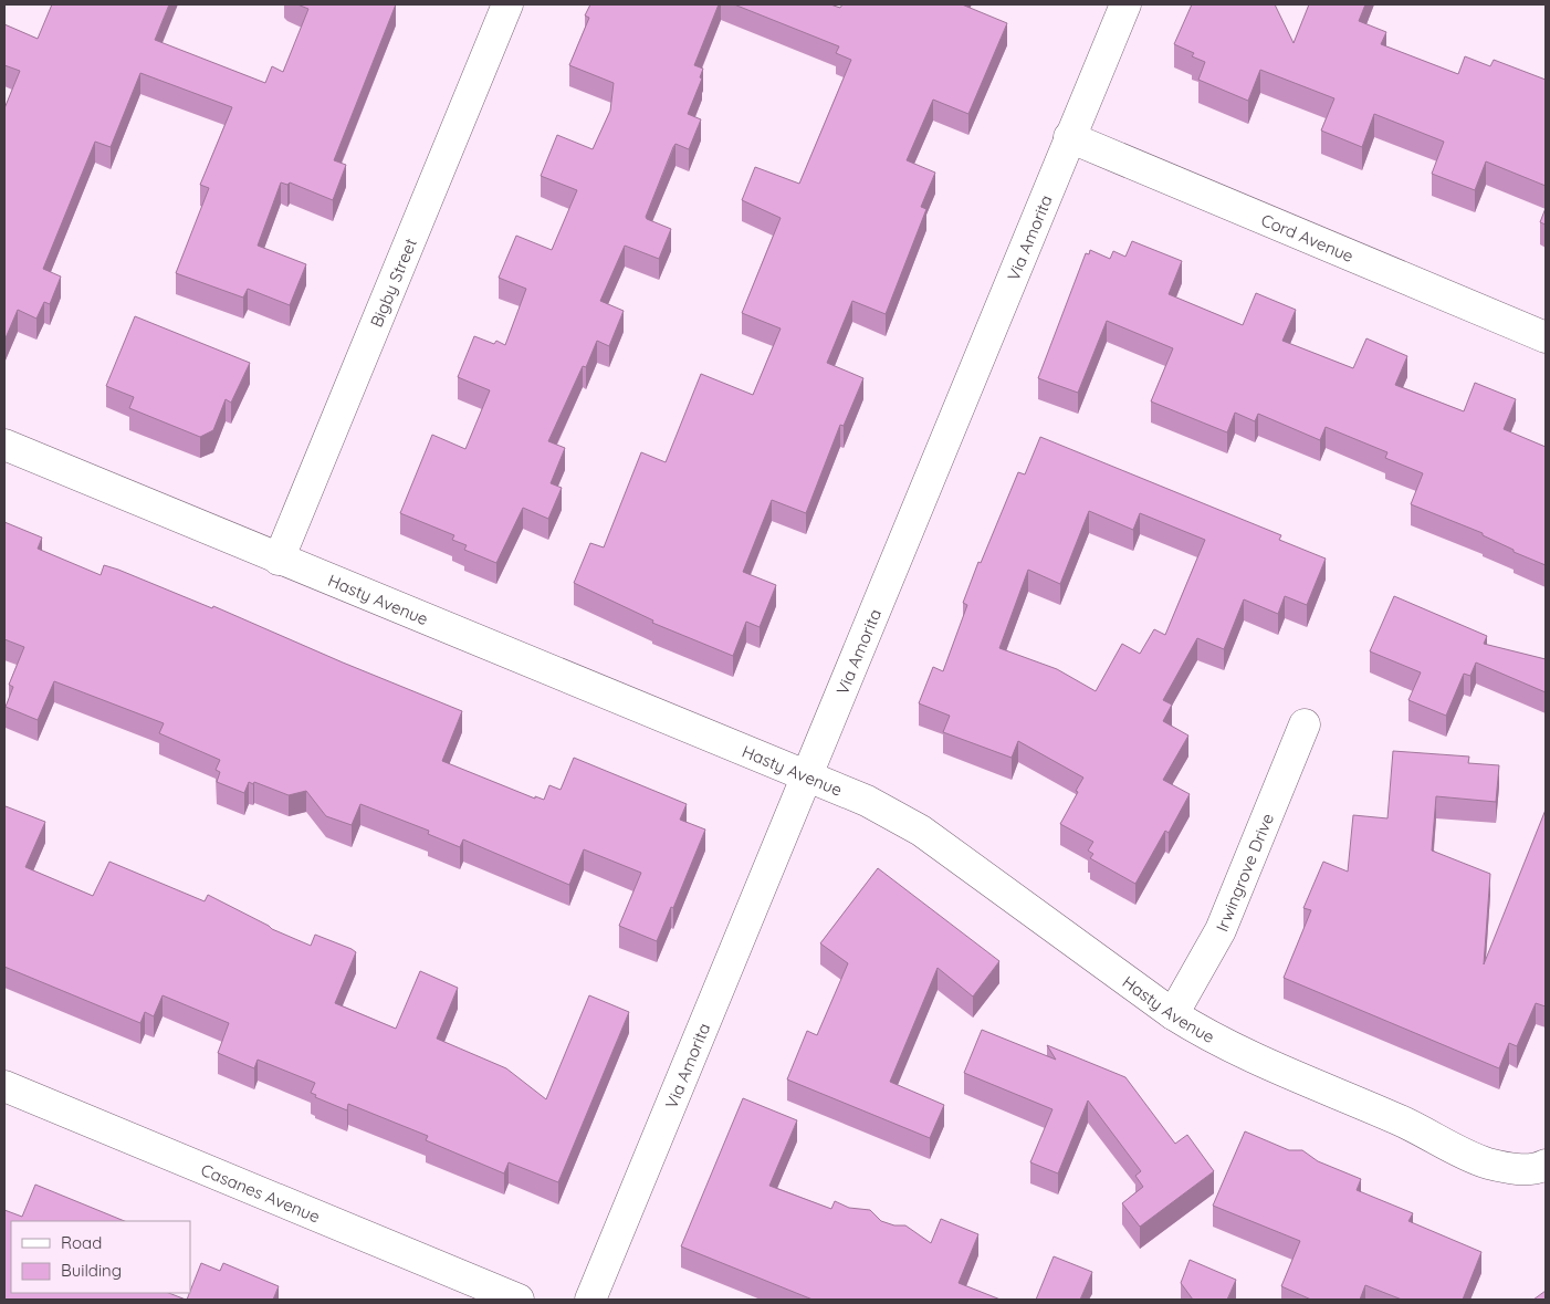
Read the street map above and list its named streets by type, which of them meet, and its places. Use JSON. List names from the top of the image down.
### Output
{
  "streets": {
    "street": [
      "Cord Avenue",
      "Via Amorita",
      "Bigby Street",
      "Hasty Avenue",
      "Irwingrove Drive",
      "Casanes Avenue"
    ]
  },
  "crossings": [
    ["Cord Avenue", "Via Amorita"],
    ["Via Amorita", "Hasty Avenue"],
    ["Bigby Street", "Hasty Avenue"],
    ["Hasty Avenue", "Irwingrove Drive"]
  ],
  "legend": ["Road", "Building"]
}
